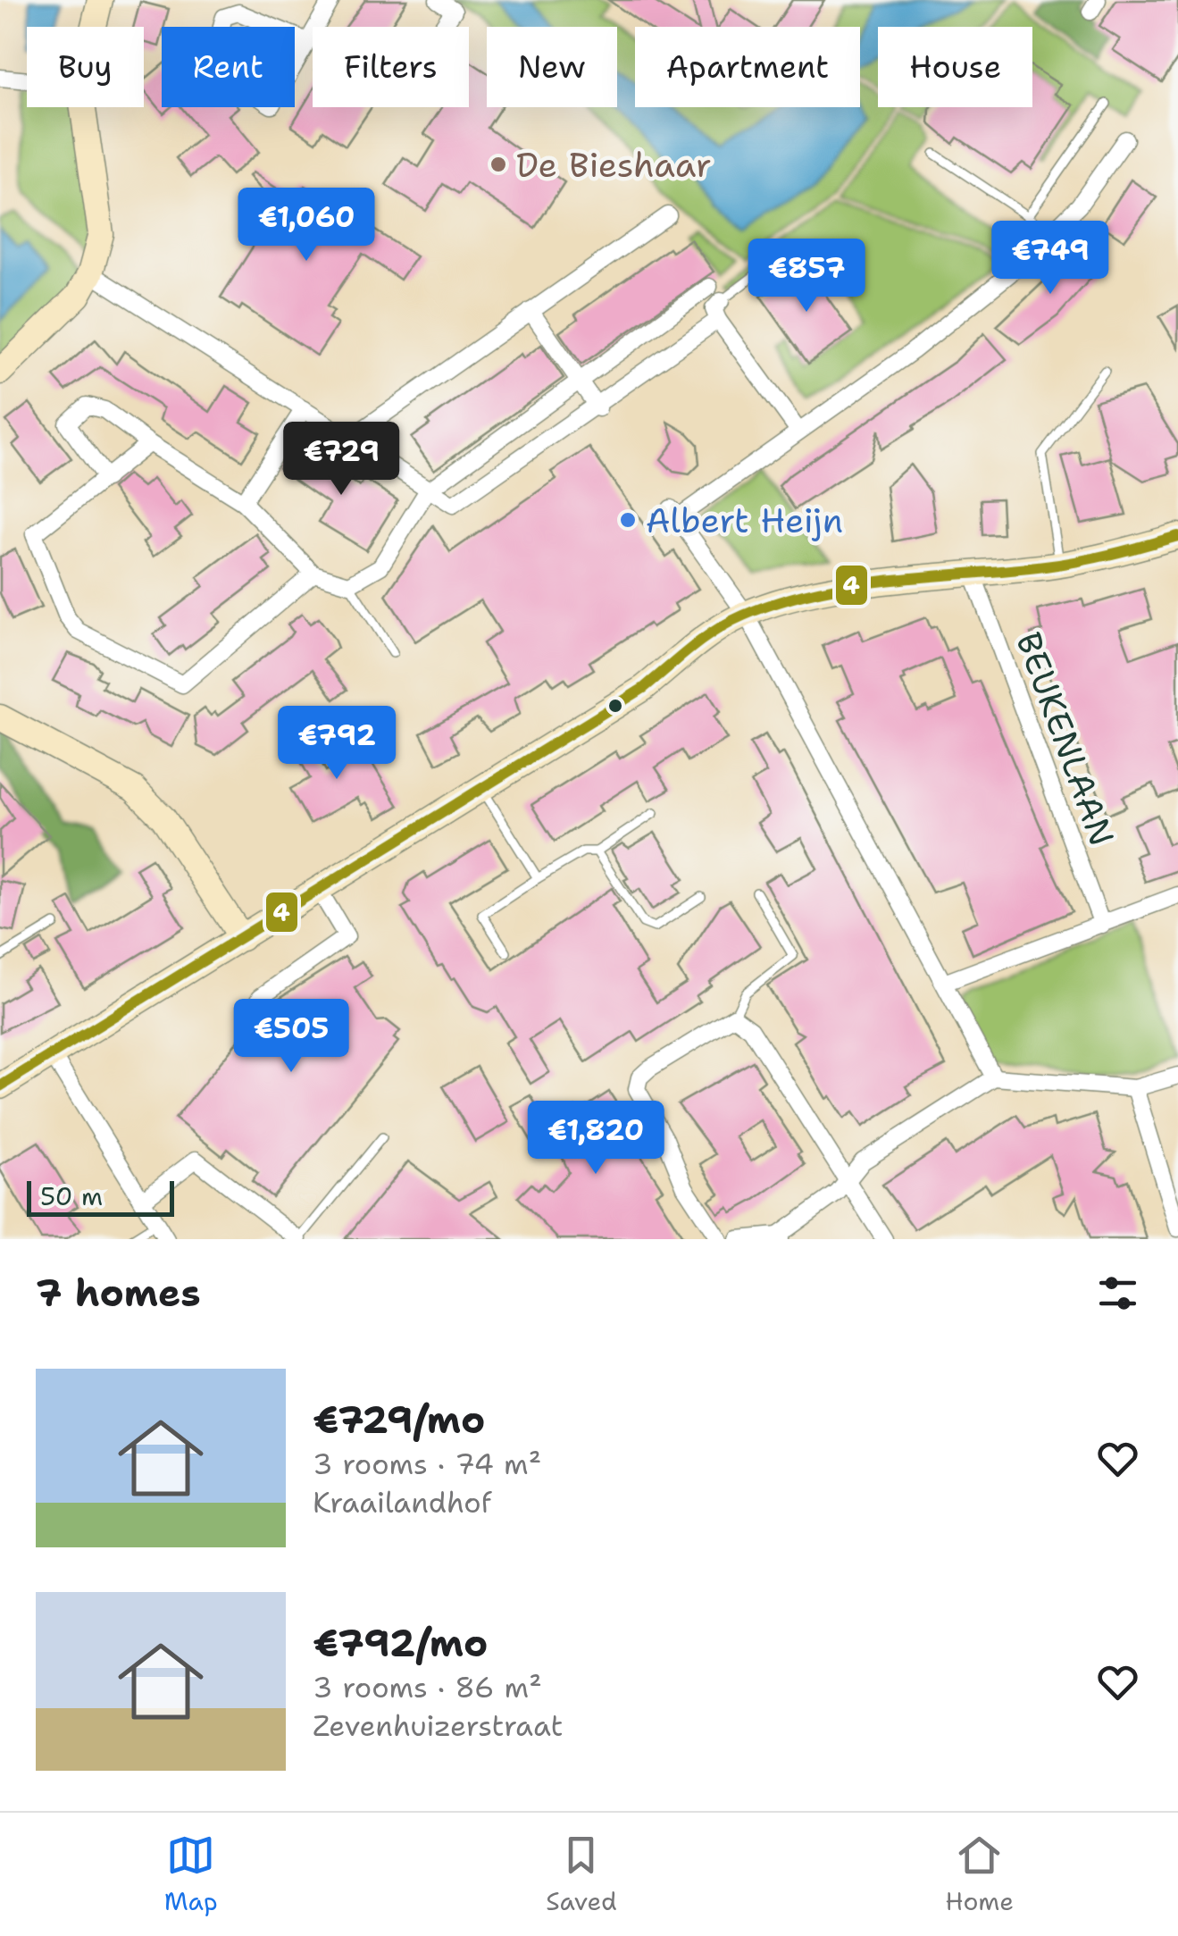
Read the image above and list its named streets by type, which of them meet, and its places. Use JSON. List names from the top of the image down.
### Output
{
  "streets": {
    "street": ["BEUKENLAAN"]
  },
  "places": ["De Bieshaar", "Albert Heijn"],
  "lines": ["transit line 4"],
  "scale_bar": "50 m",
  "page": {
    "chip": [
      "Buy",
      "Rent",
      "Filters",
      "New",
      "Apartment",
      "House"
    ],
    "price": [
      "€1,060",
      "€749",
      "€857",
      "€729",
      "€792",
      "€505",
      "€1,820"
    ],
    "scale": "50 m",
    "heading": "7 homes",
    "list": [
      {
        "name": "€729/mo",
        "note": "3 rooms · 74 m² · Kraailandhof"
      },
      {
        "name": "€792/mo",
        "note": "3 rooms · 86 m² · Zevenhuizerstraat"
      }
    ],
    "tabs": ["Map", "Saved", "Home"]
  }
}
